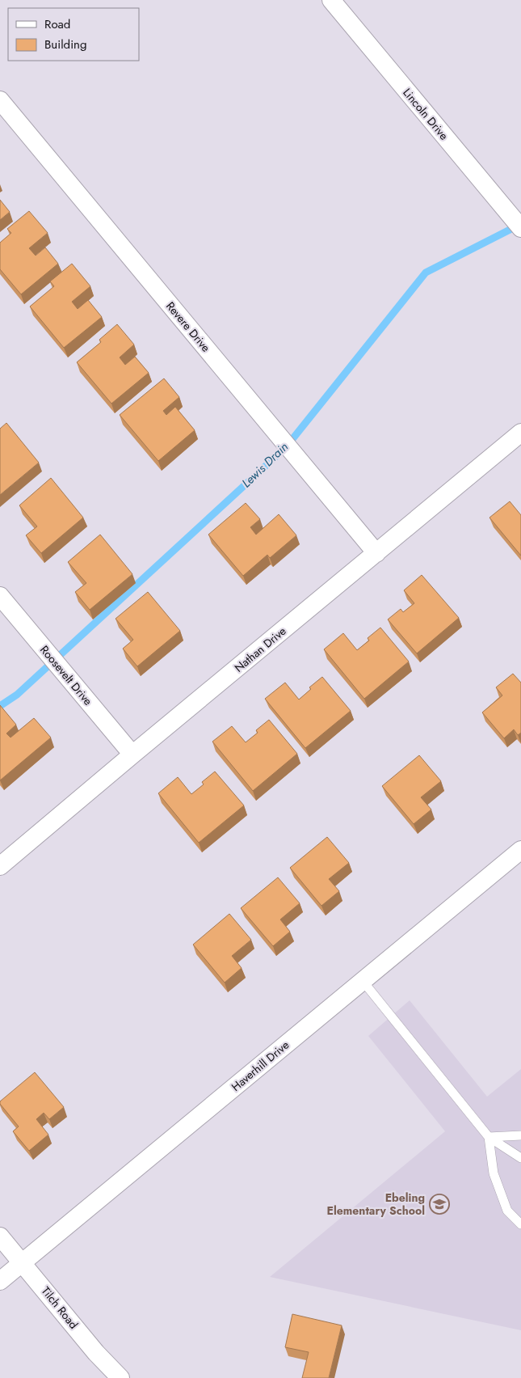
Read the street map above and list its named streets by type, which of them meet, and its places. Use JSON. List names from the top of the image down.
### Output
{
  "streets": {
    "street": [
      "Lincoln Drive",
      "Revere Drive",
      "Nathan Drive",
      "Roosevelt Drive",
      "Haverhill Drive",
      "Tilch Road"
    ]
  },
  "crossings": [
    ["Revere Drive", "Nathan Drive"],
    ["Nathan Drive", "Roosevelt Drive"],
    ["Haverhill Drive", "Tilch Road"]
  ],
  "water": ["Lewis Drain"],
  "places": {
    "school or university": ["Ebeling Elementary School"]
  },
  "legend": ["Road", "Building"]
}
